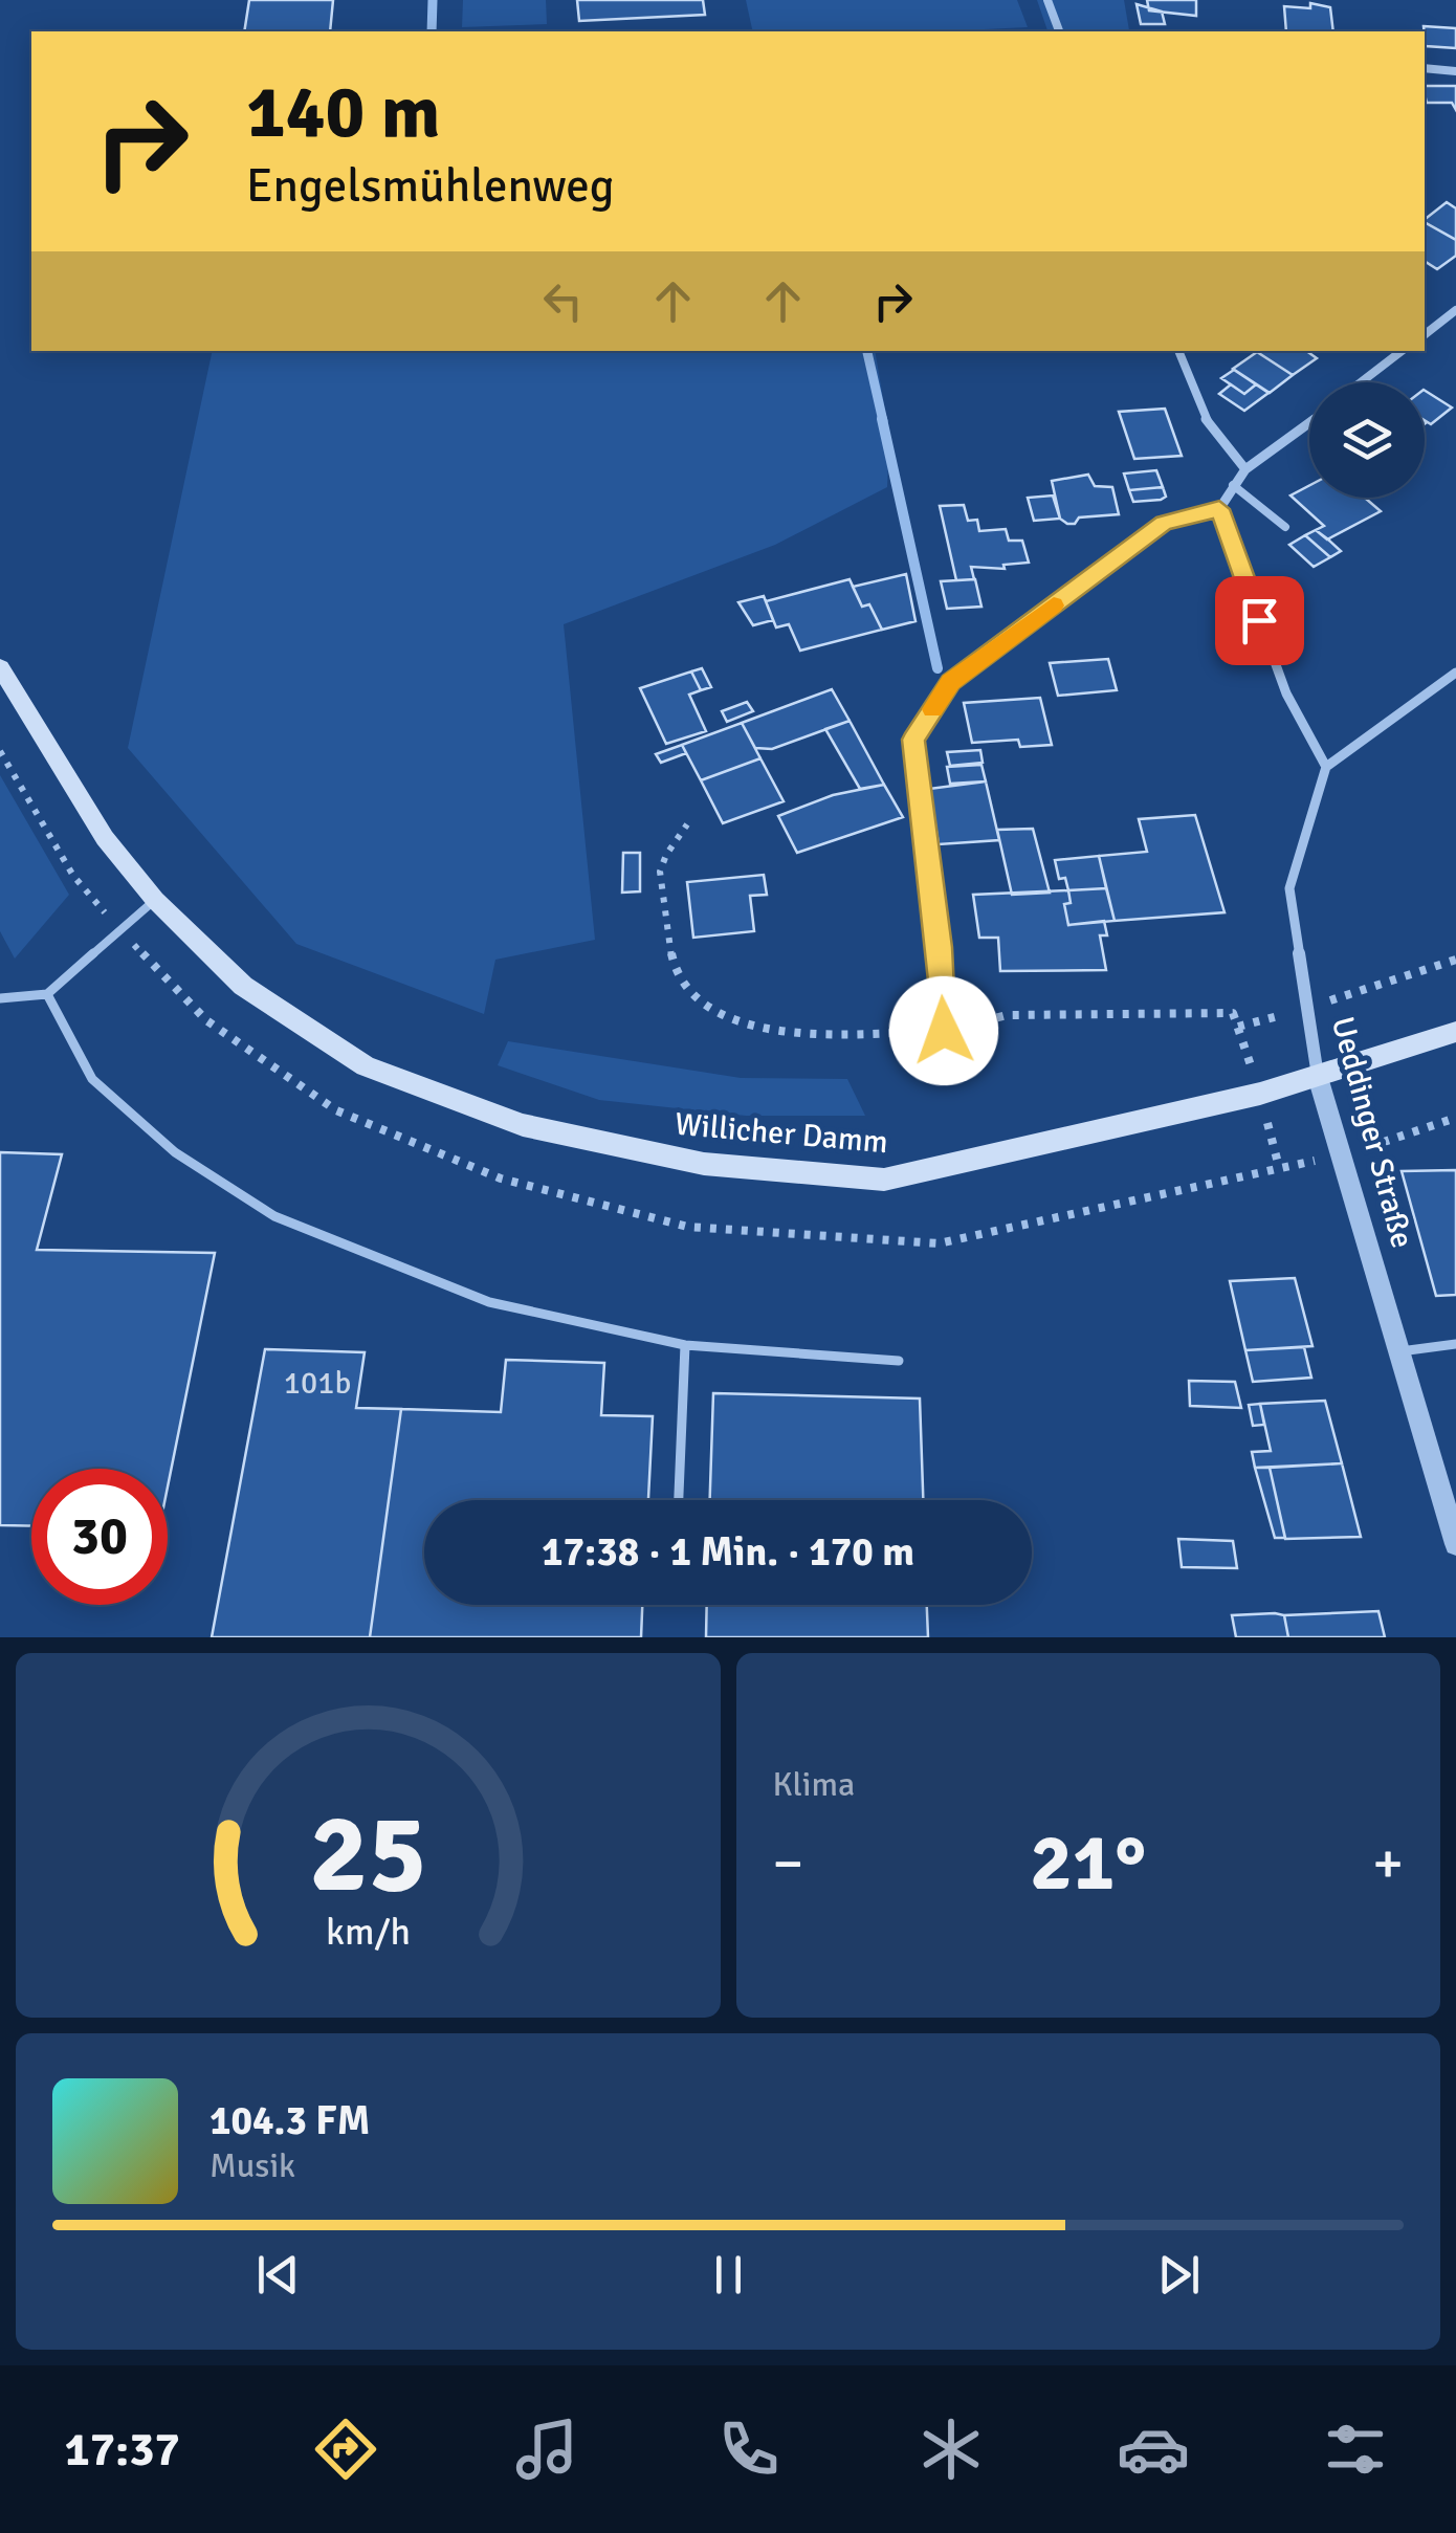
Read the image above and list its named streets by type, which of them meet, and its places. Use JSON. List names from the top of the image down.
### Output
{
  "streets": {
    "main road": ["Willicher Damm"],
    "street": ["Ueddinger Straße"]
  },
  "crossings": [
    ["Ueddinger Straße", "Willicher Damm"]
  ],
  "house_numbers": ["101b"],
  "page": {
    "turn": ["140 m", "Engelsmühlenweg"],
    "limit": "30",
    "trip": "17:38 · 1 Min. · 170 m",
    "tile": "Klima",
    "heat": ["−", "21°", "+"],
    "song": ["104.3 FM", "Musik"],
    "tabs": "17:37",
    "gauge": ["25", "km/h"]
  }
}
